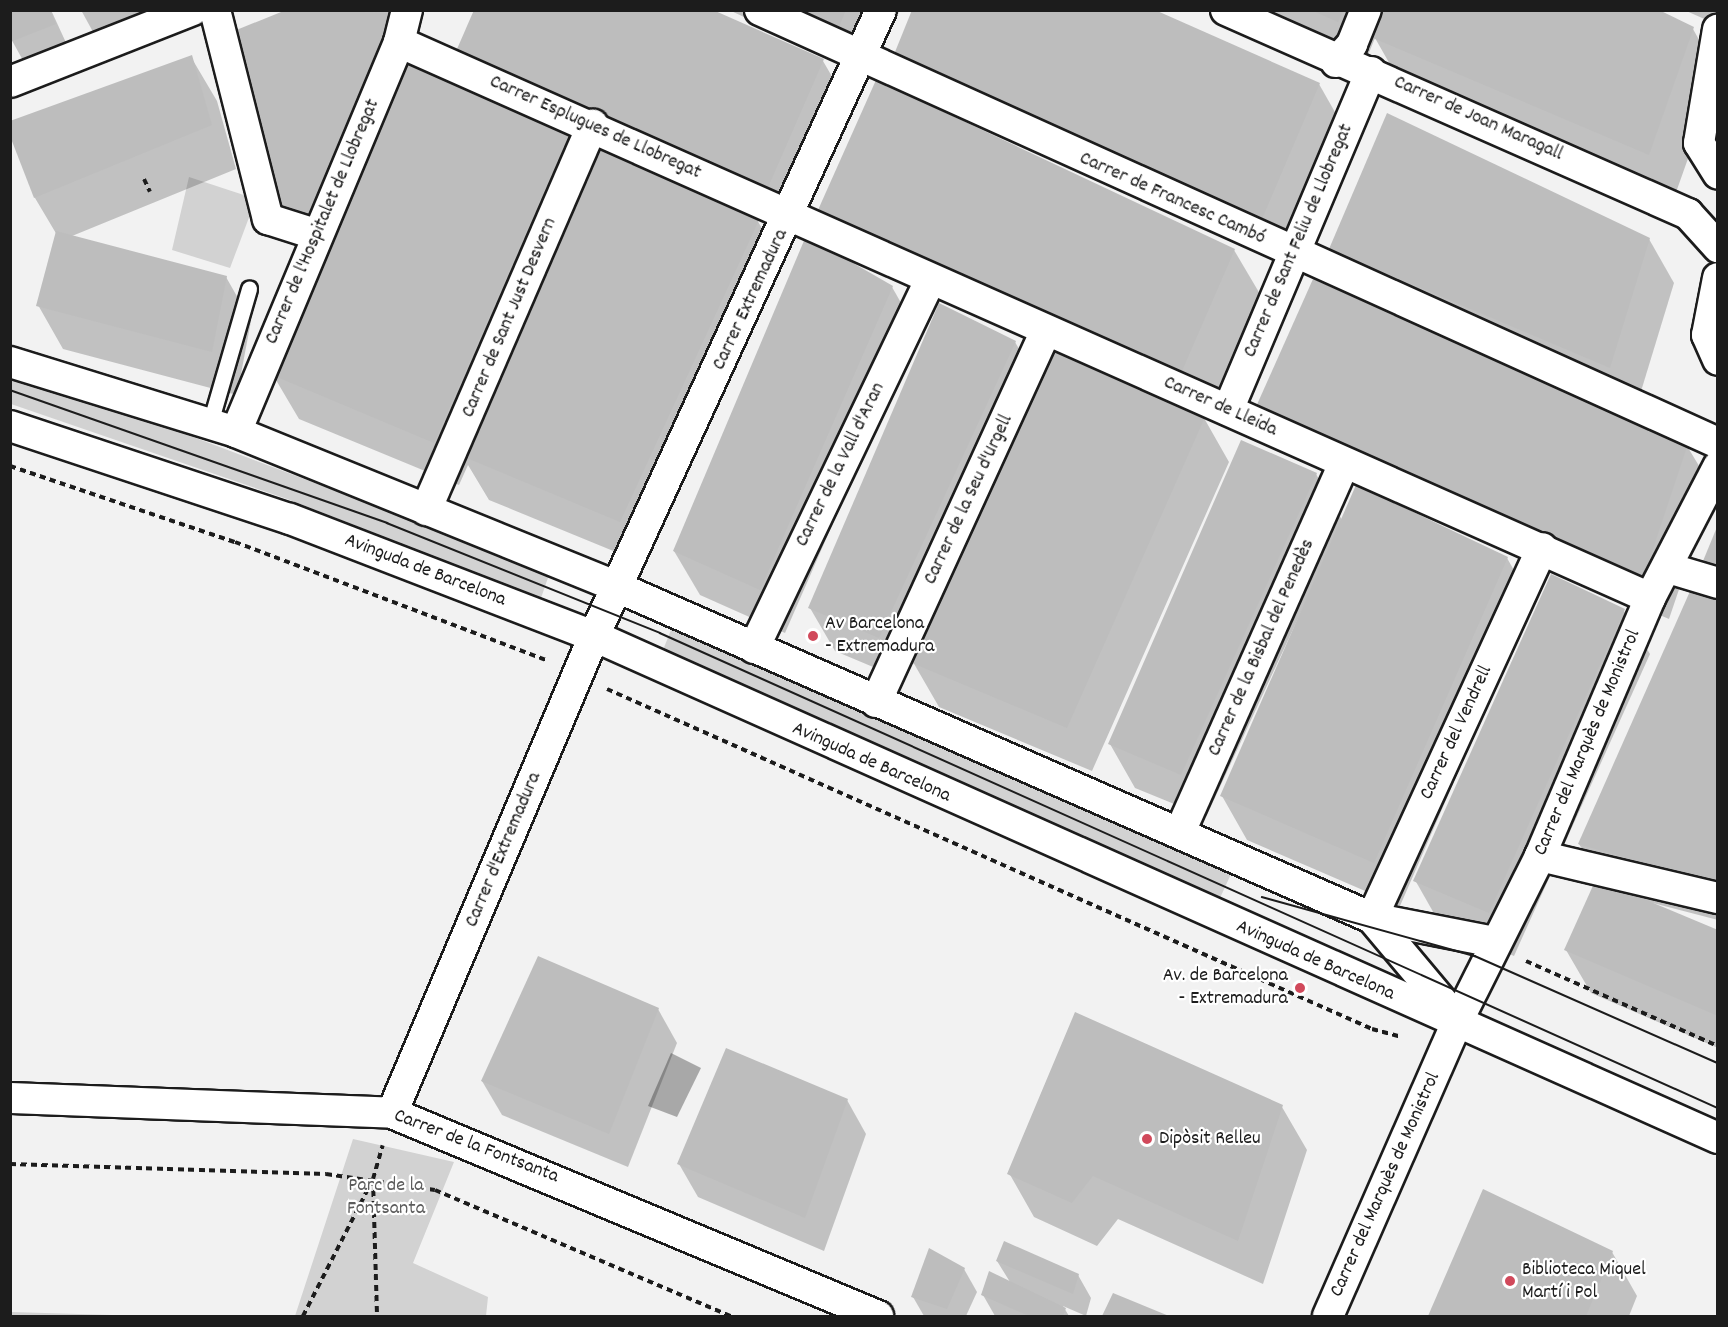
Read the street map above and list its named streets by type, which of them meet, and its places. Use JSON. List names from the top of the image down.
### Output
{
  "streets": {
    "street": [
      "Carrer de Joan Maragall",
      "Carrer Esplugues de Llobregat",
      "Carrer de Francesc Cambó",
      "Carrer de l'Hospitalet de Llobregat",
      "Carrer de Sant Feliu de Llobregat",
      "Carrer Extremadura",
      "Carrer de Sant Just Desvern",
      "Carrer de Lleida",
      "Carrer de la Vall d'Aran",
      "Carrer de la Seu d'Urgell",
      "Avinguda de Barcelona",
      "Carrer de la Bisbal del Penedès",
      "Carrer del Vendrell",
      "Carrer del Marquès de Monistrol",
      "Carrer d'Extremadura",
      "Carrer de la Fontsanta"
    ]
  },
  "crossings": [
    ["Carrer de Joan Maragall", "Carrer de Sant Feliu de Llobregat"],
    ["Carrer Esplugues de Llobregat", "Carrer de l'Hospitalet de Llobregat"],
    ["Carrer Esplugues de Llobregat", "Carrer Extremadura"],
    ["Carrer Esplugues de Llobregat", "Carrer de Sant Just Desvern"],
    ["Carrer Esplugues de Llobregat", "Carrer de Lleida"],
    ["Carrer de Francesc Cambó", "Carrer de Sant Feliu de Llobregat"],
    ["Carrer de Francesc Cambó", "Carrer Extremadura"],
    ["Carrer de Sant Feliu de Llobregat", "Carrer de Lleida"],
    ["Carrer Extremadura", "Carrer de Lleida"],
    ["Carrer Extremadura", "Carrer d'Extremadura"],
    ["Carrer de Lleida", "Carrer de la Vall d'Aran"],
    ["Carrer de Lleida", "Carrer de la Seu d'Urgell"],
    ["Carrer de Lleida", "Carrer de la Bisbal del Penedès"],
    ["Carrer de Lleida", "Carrer del Vendrell"],
    ["Carrer de Lleida", "Carrer del Marquès de Monistrol"],
    ["Avinguda de Barcelona", "Carrer del Marquès de Monistrol"],
    ["Avinguda de Barcelona", "Carrer d'Extremadura"],
    ["Carrer d'Extremadura", "Carrer de la Fontsanta"]
  ],
  "parks": ["Parc de la Fontsanta"],
  "places": [
    "Av Barcelona - Extremadura",
    "Av. de Barcelona - Extremadura",
    "Dipòsit Relleu",
    "Biblioteca Miquel Martí i Pol"
  ]
}
